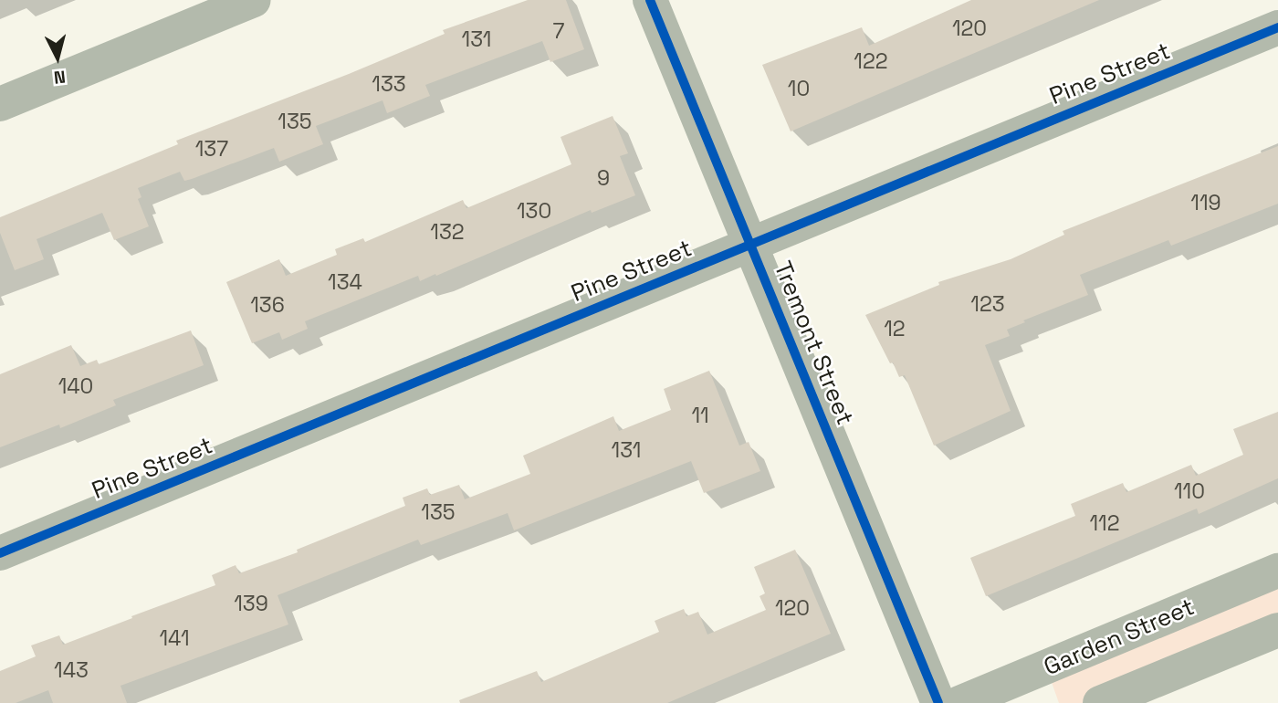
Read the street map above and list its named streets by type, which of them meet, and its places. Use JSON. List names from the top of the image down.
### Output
{
  "streets": {
    "street": ["Pine Street", "Tremont Street", "Garden Street"]
  },
  "crossings": [
    ["Pine Street", "Tremont Street"]
  ],
  "house_numbers": [
    "120",
    "7",
    "131",
    "122",
    "133",
    "10",
    "135",
    "137",
    "9",
    "119",
    "130",
    "132",
    "134",
    "123",
    "136",
    "12",
    "140",
    "11",
    "131",
    "110",
    "135",
    "112",
    "139",
    "120",
    "141",
    "143"
  ],
  "north": "bottom"
}
